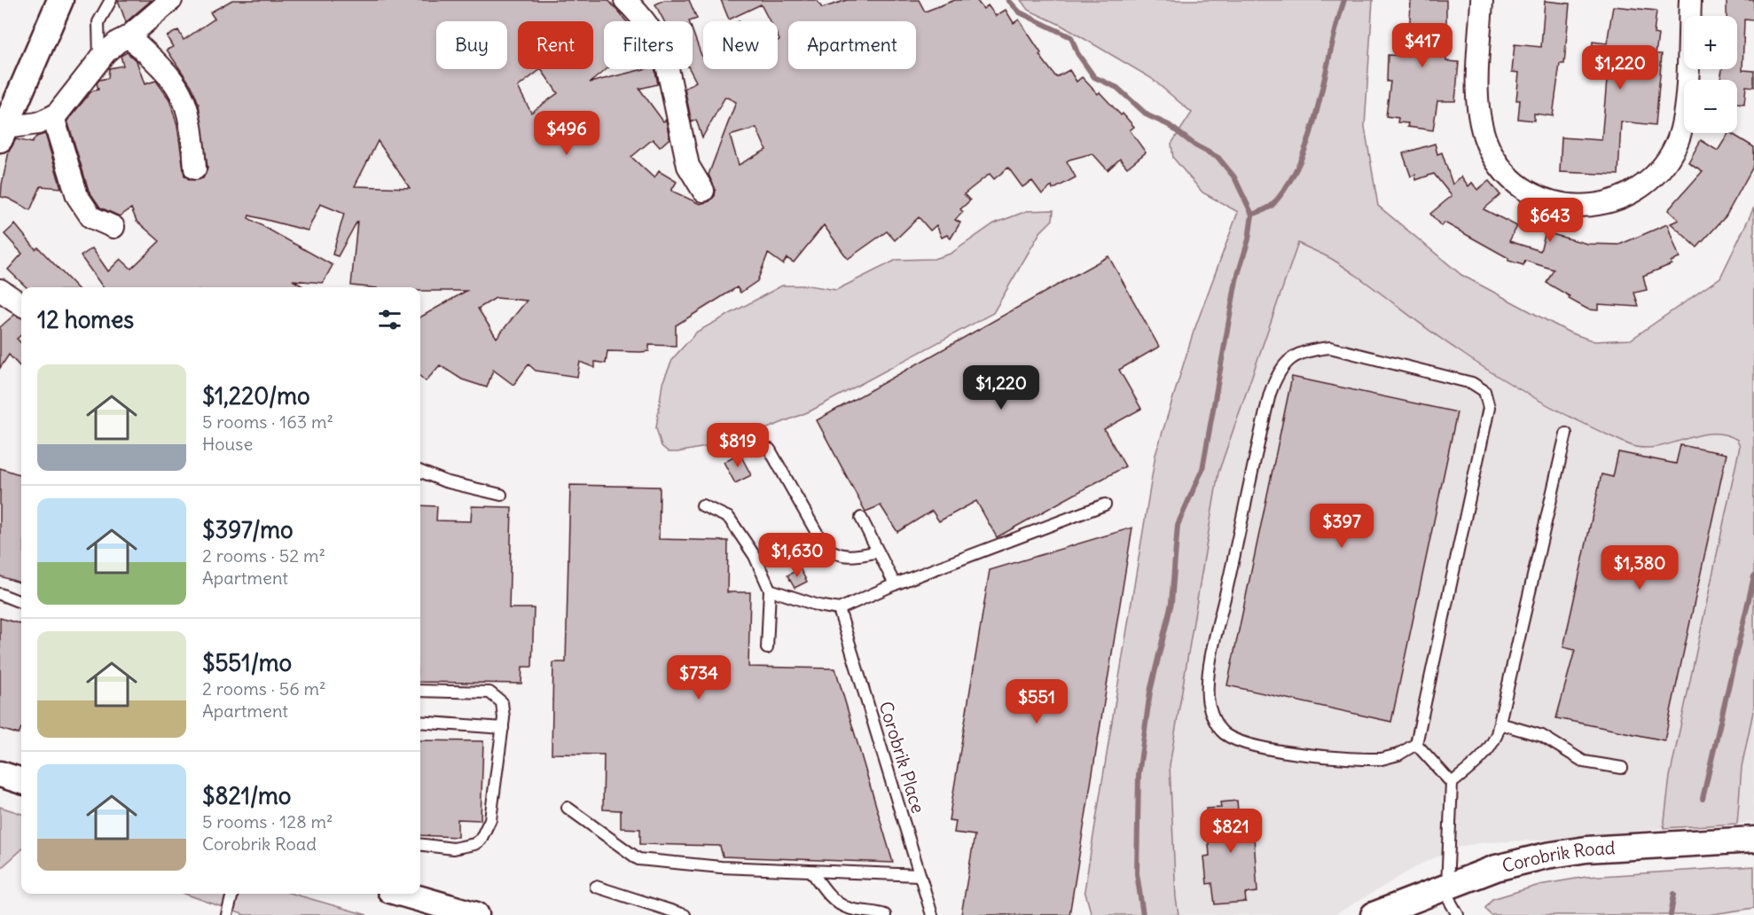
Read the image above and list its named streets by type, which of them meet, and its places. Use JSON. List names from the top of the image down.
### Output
{
  "streets": {
    "street": ["Corobrik Road"],
    "lane": ["Corobrik Place"]
  },
  "page": {
    "map_buttons": ["+", "−"],
    "chip": [
      "Buy",
      "Rent",
      "Filters",
      "New",
      "Apartment"
    ],
    "price": [
      "$417",
      "$1,220",
      "$496",
      "$643",
      "$1,220",
      "$819",
      "$397",
      "$1,630",
      "$1,380",
      "$734",
      "$551",
      "$821"
    ],
    "heading": "12 homes",
    "list": [
      {
        "name": "$1,220/mo",
        "note": "5 rooms · 163 m² · House"
      },
      {
        "name": "$397/mo",
        "note": "2 rooms · 52 m² · Apartment"
      },
      {
        "name": "$551/mo",
        "note": "2 rooms · 56 m² · Apartment"
      },
      {
        "name": "$821/mo",
        "note": "5 rooms · 128 m² · Corobrik Road"
      }
    ]
  }
}
